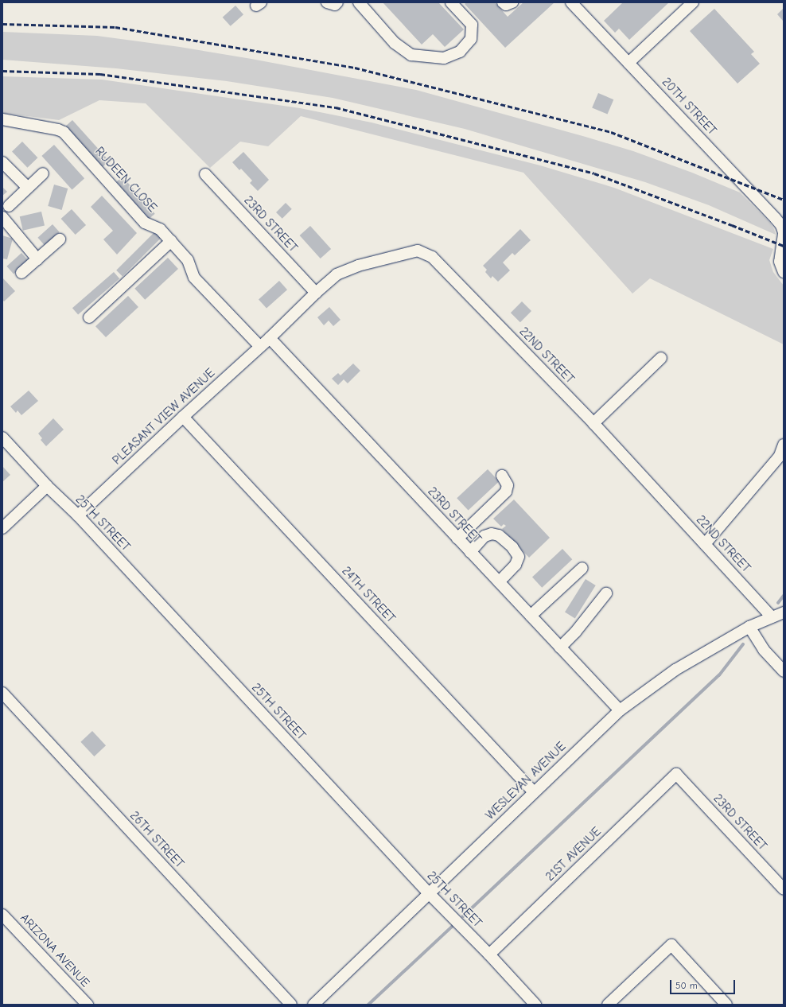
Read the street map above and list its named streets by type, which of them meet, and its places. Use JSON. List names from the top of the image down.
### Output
{
  "streets": {
    "street": [
      "20TH STREET",
      "RUDEEN CLOSE",
      "23RD STREET",
      "22ND STREET",
      "PLEASANT VIEW AVENUE",
      "25TH STREET",
      "24TH STREET",
      "WESLEYAN AVENUE",
      "26TH STREET",
      "21ST AVENUE",
      "ARIZONA AVENUE"
    ]
  },
  "crossings": [
    ["RUDEEN CLOSE", "PLEASANT VIEW AVENUE"],
    ["23RD STREET", "22ND STREET"],
    ["23RD STREET", "PLEASANT VIEW AVENUE"],
    ["23RD STREET", "WESLEYAN AVENUE"],
    ["23RD STREET", "21ST AVENUE"],
    ["22ND STREET", "PLEASANT VIEW AVENUE"],
    ["22ND STREET", "WESLEYAN AVENUE"],
    ["PLEASANT VIEW AVENUE", "25TH STREET"],
    ["PLEASANT VIEW AVENUE", "24TH STREET"],
    ["25TH STREET", "WESLEYAN AVENUE"],
    ["25TH STREET", "21ST AVENUE"],
    ["24TH STREET", "WESLEYAN AVENUE"]
  ],
  "scale_bar": "50 m"
}
